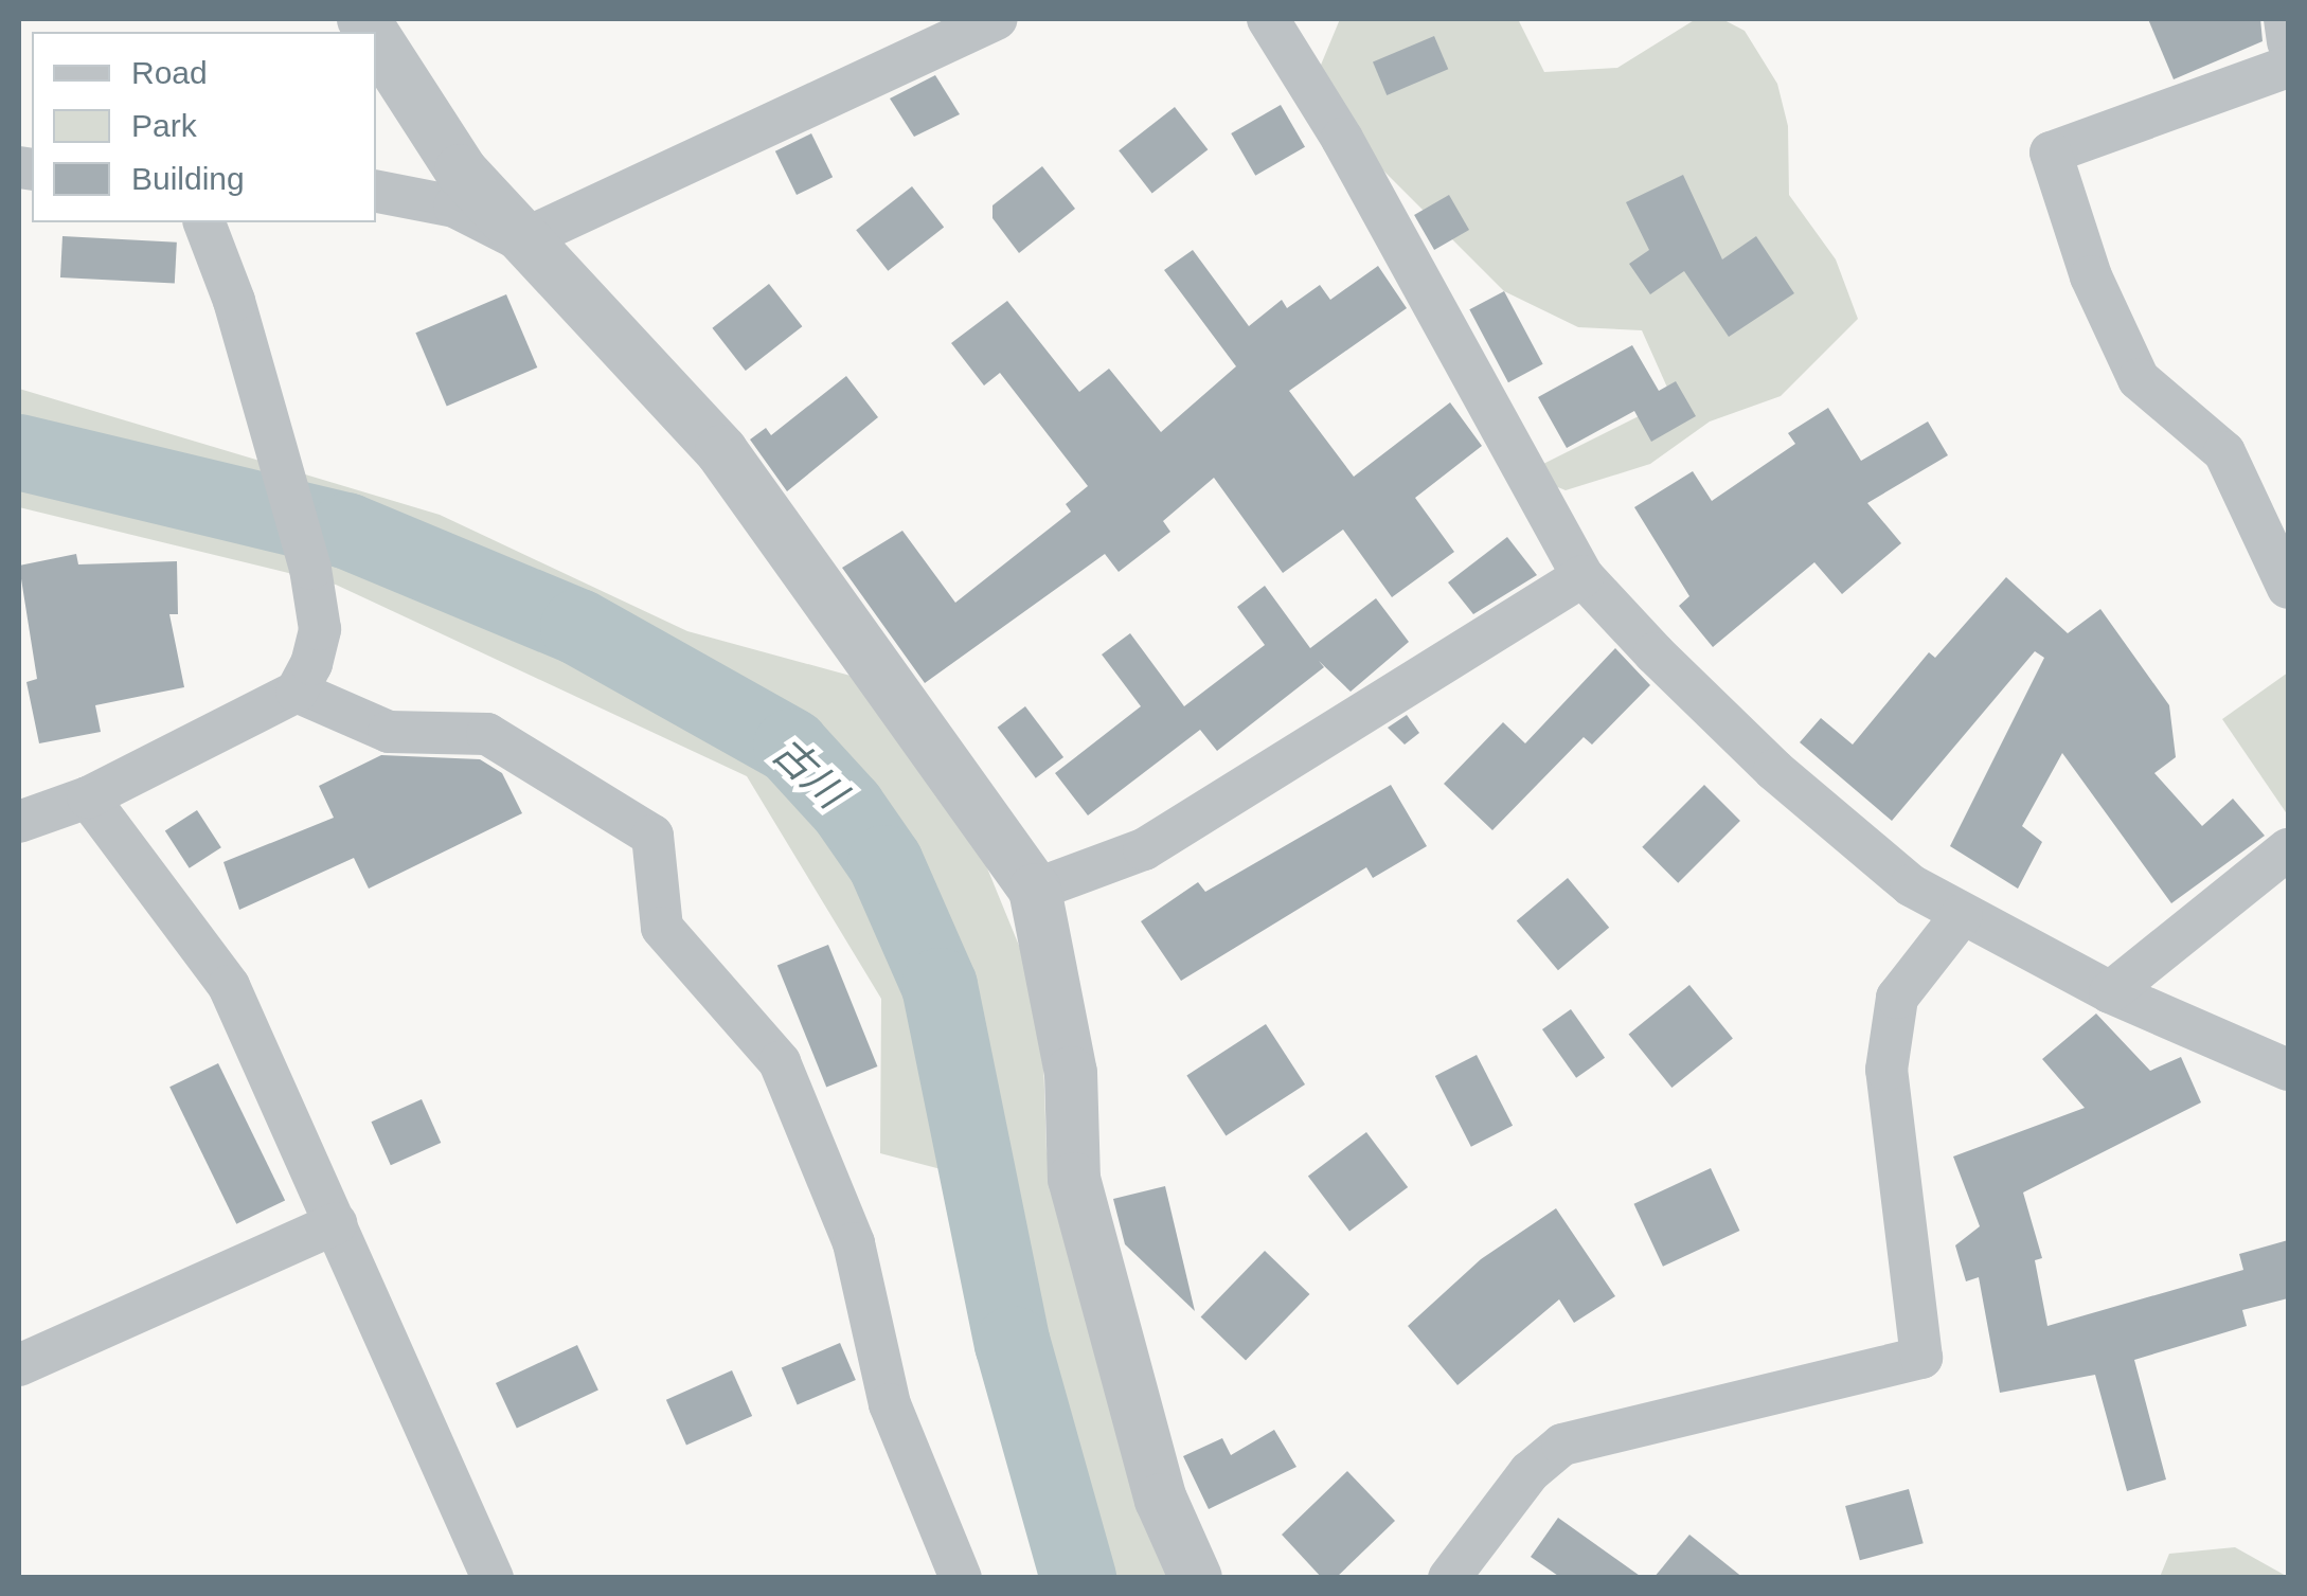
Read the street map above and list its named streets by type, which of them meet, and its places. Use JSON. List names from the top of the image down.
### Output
{
  "water": ["古川"],
  "legend": ["Road", "Park", "Building"]
}
